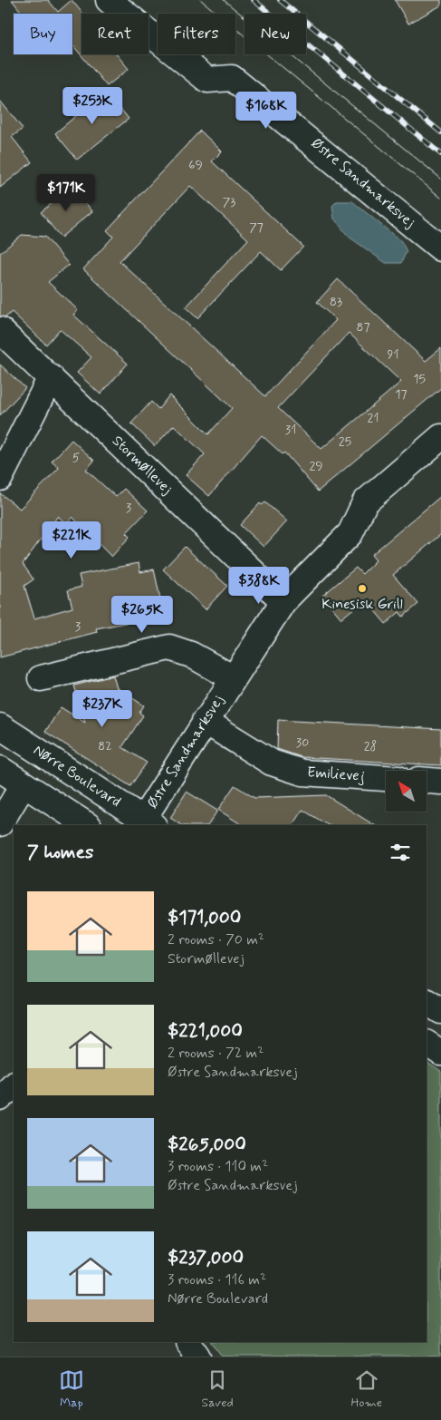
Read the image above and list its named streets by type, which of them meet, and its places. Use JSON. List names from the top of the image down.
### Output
{
  "streets": {
    "street": [
      "Østre Sandmarksvej",
      "Stormøllevej",
      "Emilievej",
      "Nørre Boulevard"
    ]
  },
  "crossings": [
    ["Østre Sandmarksvej", "Stormøllevej"],
    ["Østre Sandmarksvej", "Emilievej"],
    ["Østre Sandmarksvej", "Nørre Boulevard"]
  ],
  "places": ["Kinesisk Grill"],
  "house_numbers": [
    "69",
    "73",
    "77",
    "83",
    "87",
    "91",
    "15",
    "17",
    "21",
    "31",
    "25",
    "5",
    "29",
    "3",
    "3",
    "30",
    "82",
    "28"
  ],
  "north": "top left",
  "page": {
    "chip": [
      "Buy",
      "Rent",
      "Filters",
      "New"
    ],
    "price": [
      "$253K",
      "$168K",
      "$171K",
      "$221K",
      "$388K",
      "$265K",
      "$237K"
    ],
    "heading": "7 homes",
    "list": [
      {
        "name": "$171,000",
        "note": "2 rooms · 70 m² · Stormøllevej"
      },
      {
        "name": "$221,000",
        "note": "2 rooms · 72 m² · Østre Sandmarksvej"
      },
      {
        "name": "$265,000",
        "note": "3 rooms · 110 m² · Østre Sandmarksvej"
      },
      {
        "name": "$237,000",
        "note": "3 rooms · 116 m² · Nørre Boulevard"
      }
    ],
    "tabs": ["Map", "Saved", "Home"]
  }
}
